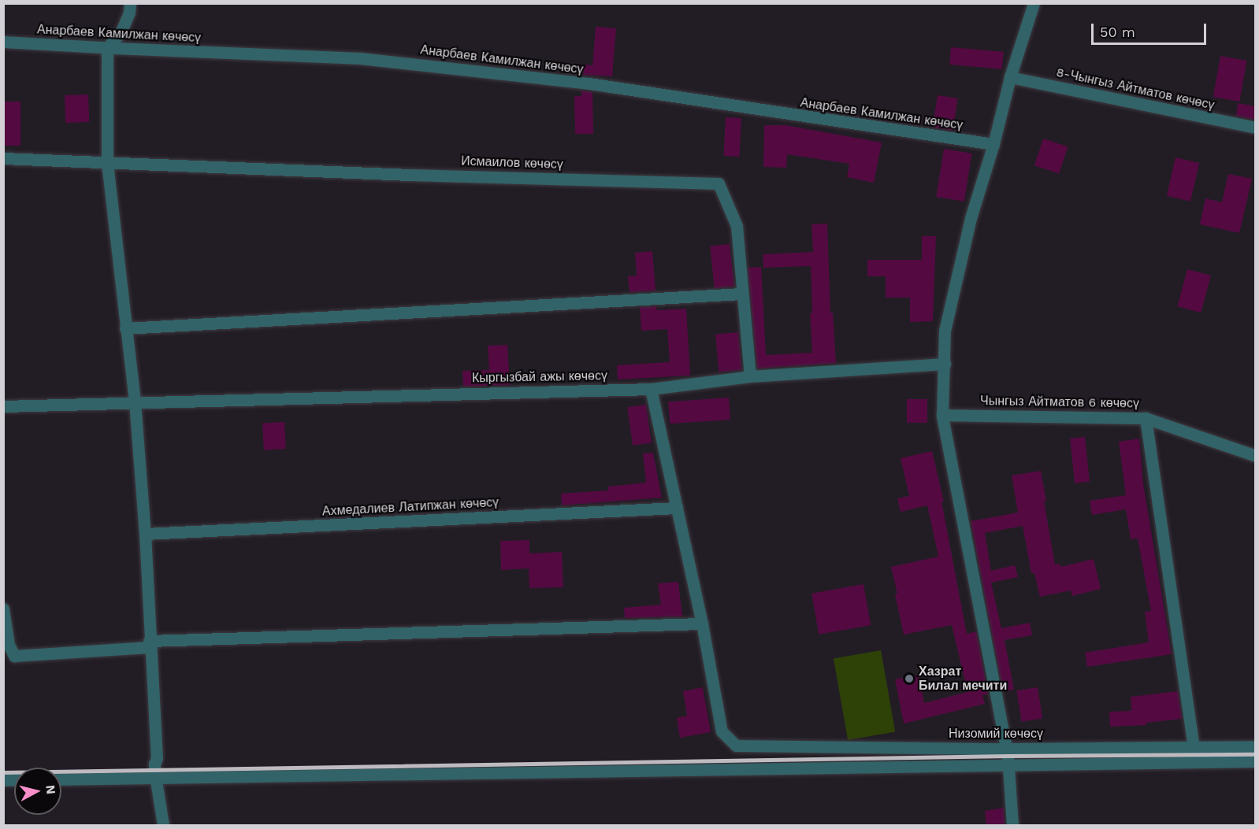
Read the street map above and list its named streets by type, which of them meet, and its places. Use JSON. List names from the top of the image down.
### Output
{
  "streets": {
    "street": [
      "Анарбаев Камилжан көчөсү",
      "8-Чынгыз Айтматов көчөсү",
      "Исмаилов көчөсү",
      "Кыргызбай ажы көчөсү",
      "Чынгыз Айтматов 6 көчөсү",
      "Ахмедалиев Латипжан көчөсү",
      "Низомий көчөсү"
    ]
  },
  "crossings": [
    ["Исмаилов көчөсү", "Кыргызбай ажы көчөсү"]
  ],
  "places": ["Хазрат Билал мечити"],
  "scale_bar": "50 m",
  "north": "right"
}
